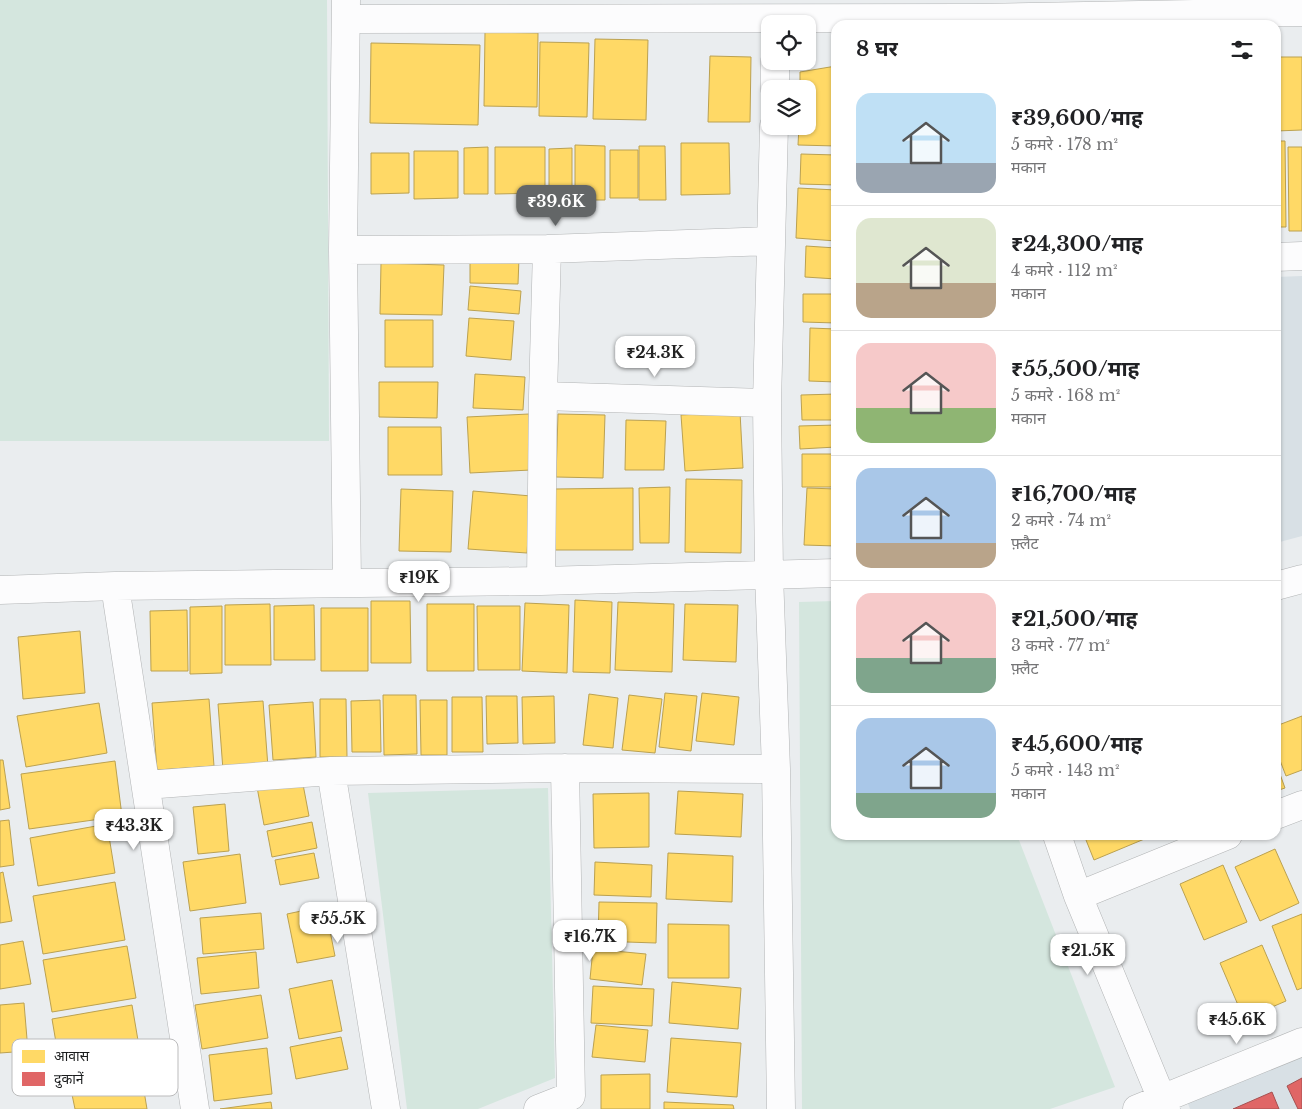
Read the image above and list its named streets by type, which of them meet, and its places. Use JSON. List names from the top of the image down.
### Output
{
  "legend": ["आवास", "दुकानें"],
  "page": {
    "heading": "8 घर",
    "list": [
      {
        "name": "₹39,600/माह",
        "note": "5 कमरे · 178 m² · मकान"
      },
      {
        "name": "₹24,300/माह",
        "note": "4 कमरे · 112 m² · मकान"
      },
      {
        "name": "₹55,500/माह",
        "note": "5 कमरे · 168 m² · मकान"
      },
      {
        "name": "₹16,700/माह",
        "note": "2 कमरे · 74 m² · फ़्लैट"
      },
      {
        "name": "₹21,500/माह",
        "note": "3 कमरे · 77 m² · फ़्लैट"
      },
      {
        "name": "₹45,600/माह",
        "note": "5 कमरे · 143 m² · मकान"
      }
    ],
    "price": [
      "₹39.6K",
      "₹24.3K",
      "₹19K",
      "₹43.3K",
      "₹55.5K",
      "₹16.7K",
      "₹21.5K",
      "₹45.6K"
    ]
  }
}
